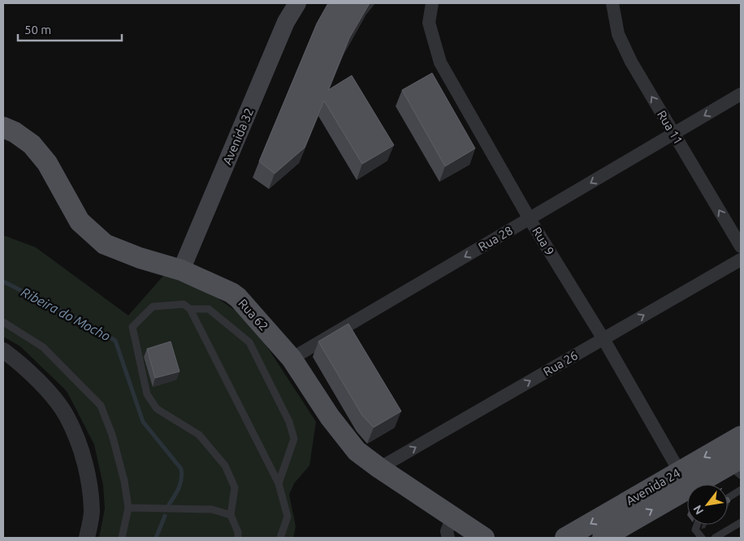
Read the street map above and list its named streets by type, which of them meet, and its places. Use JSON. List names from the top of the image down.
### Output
{
  "streets": {
    "main road": ["Avenida 32", "Rua 62", "Avenida 24"],
    "street": [
      "Rua 11",
      "Rua 28",
      "Rua 9",
      "Rua 26"
    ]
  },
  "crossings": [
    ["Rua 11", "Rua 28"],
    ["Avenida 32", "Rua 62"],
    ["Rua 28", "Rua 9"],
    ["Rua 28", "Rua 62"],
    ["Rua 9", "Rua 26"],
    ["Rua 9", "Avenida 24"],
    ["Rua 62", "Rua 26"]
  ],
  "one_way": ["Rua 11", "Rua 28", "Rua 26"],
  "water": ["Ribeira do Mocho"],
  "scale_bar": "50 m",
  "north": "bottom left"
}
